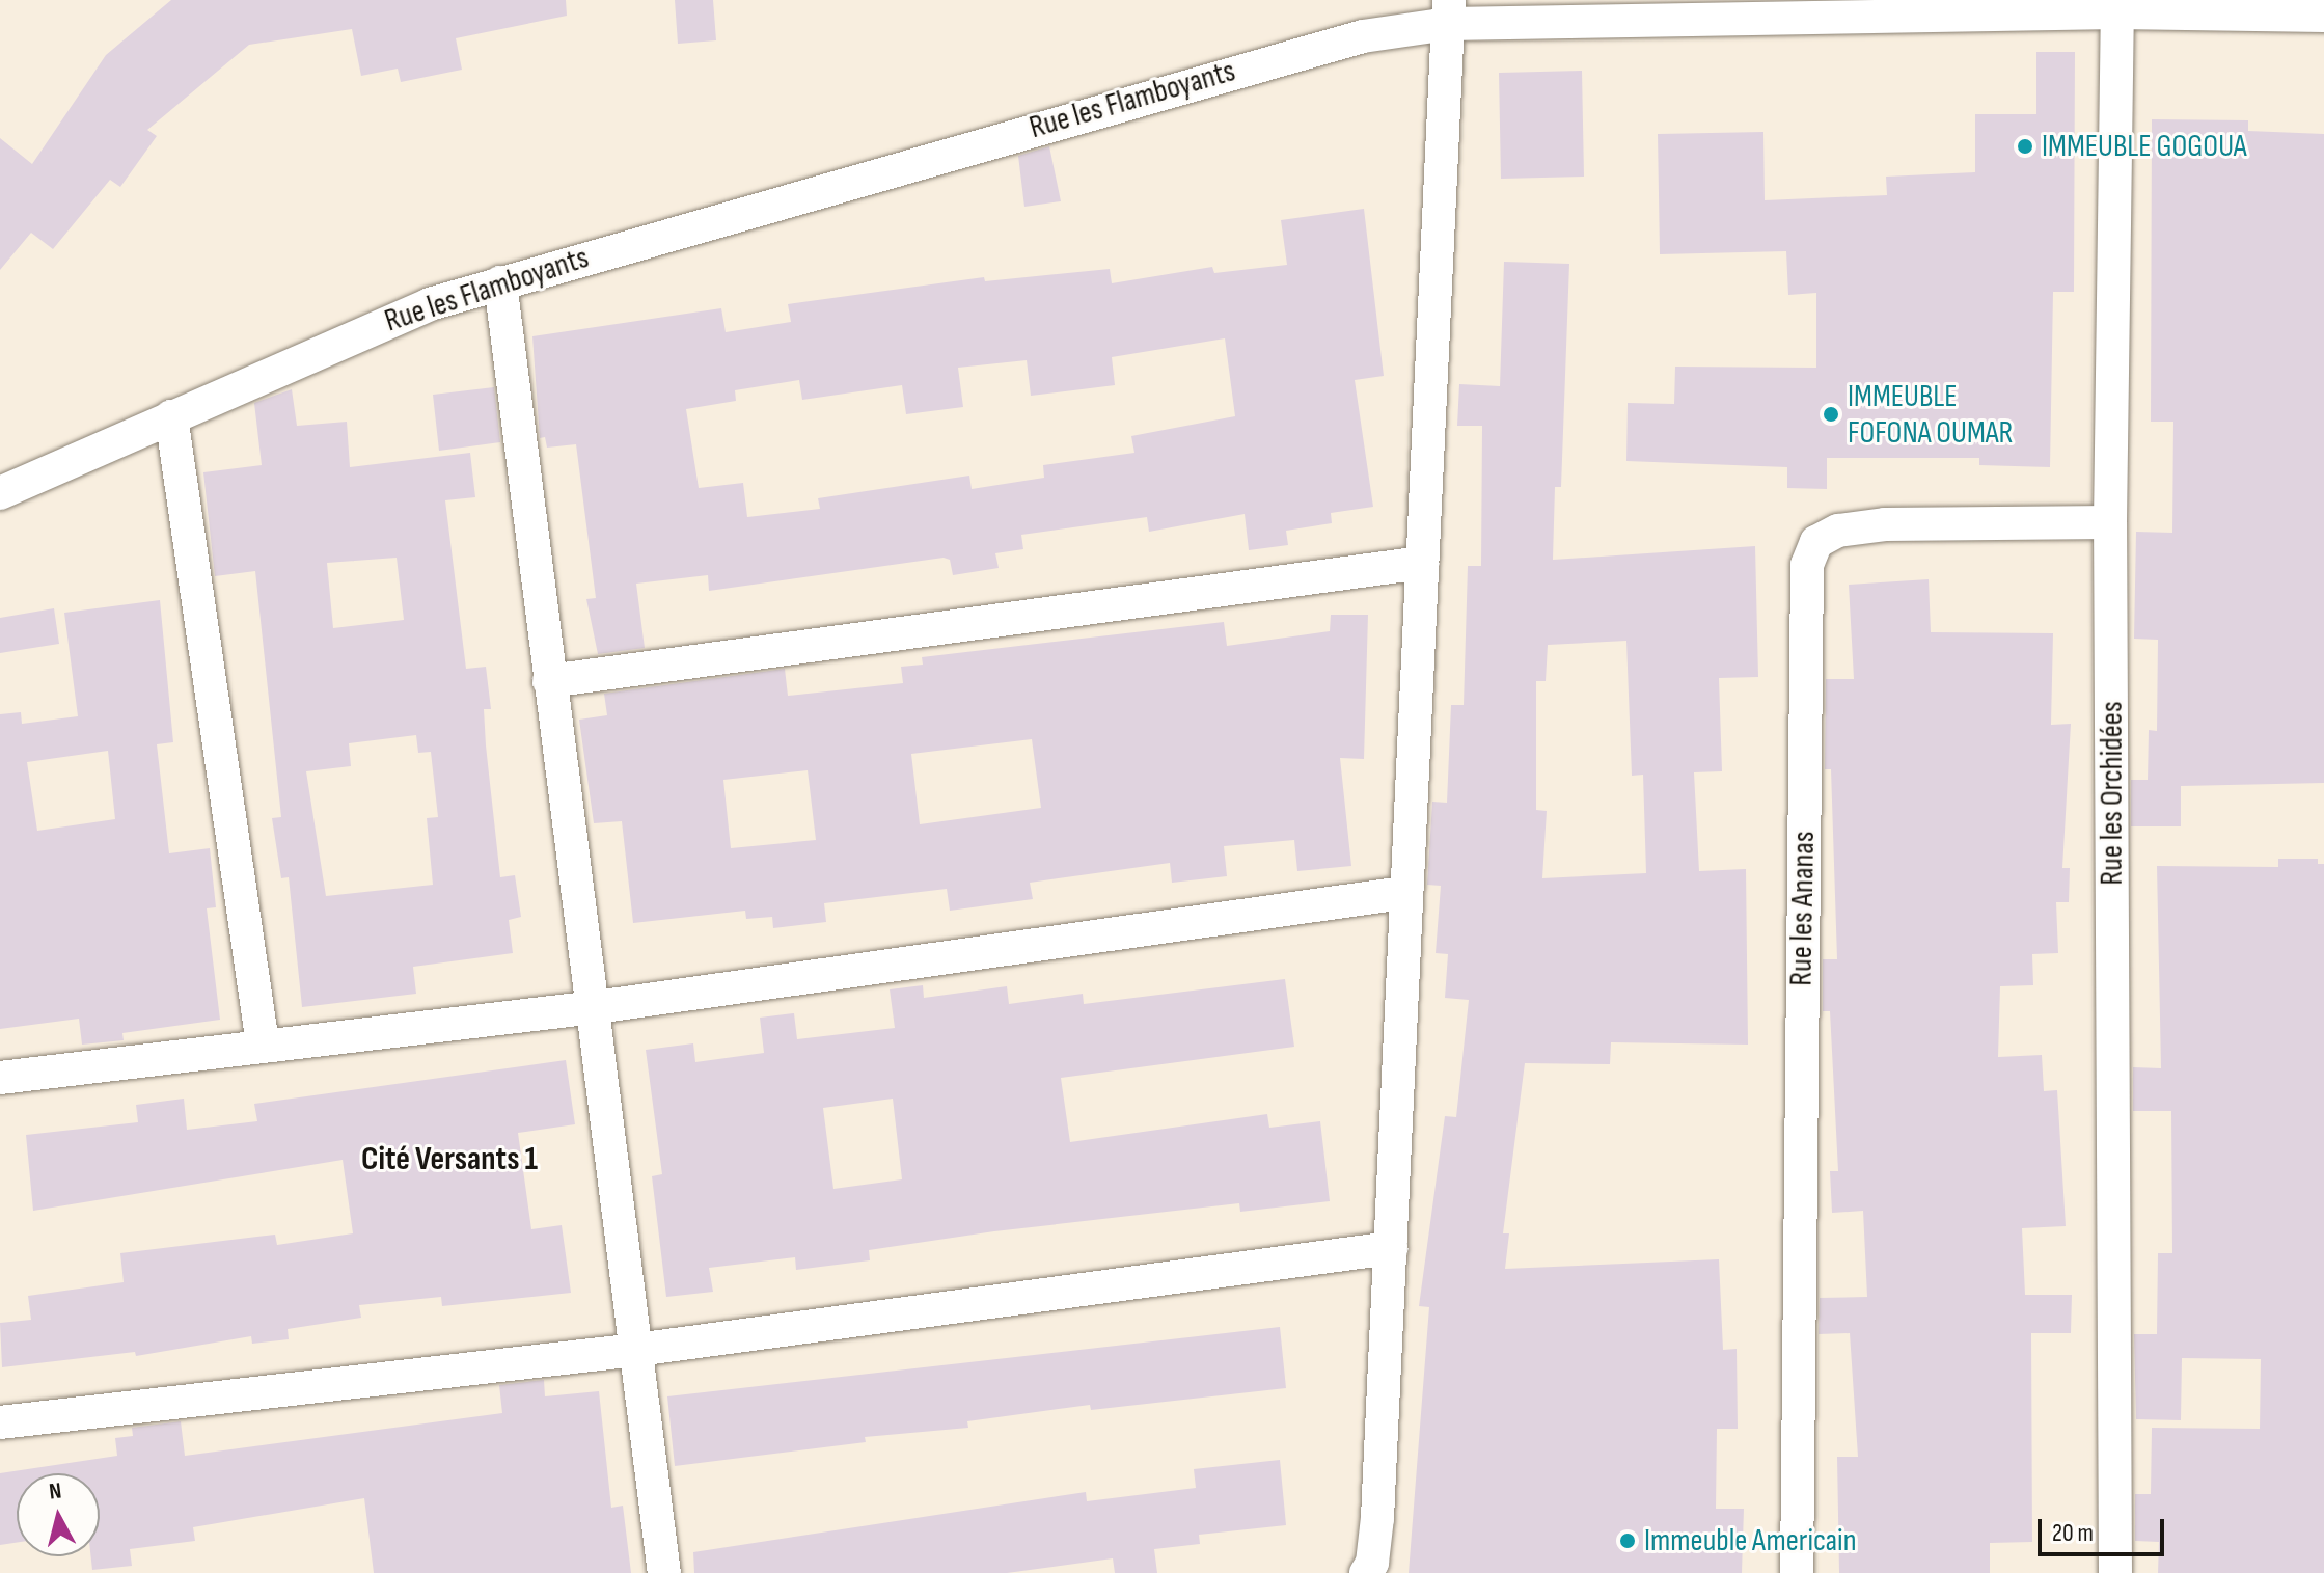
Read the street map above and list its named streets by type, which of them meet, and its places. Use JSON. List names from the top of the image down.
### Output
{
  "streets": {
    "street": ["Rue les Flamboyants", "Rue les Orchidées", "Rue les Ananas"]
  },
  "crossings": [
    ["Rue les Flamboyants", "Rue les Orchidées"],
    ["Rue les Orchidées", "Rue les Ananas"]
  ],
  "districts": ["Cité Versants 1"],
  "places": ["IMMEUBLE GOGOUA", "IMMEUBLE FOFONA OUMAR", "Immeuble Americain"],
  "scale_bar": "20 m",
  "north": "top"
}
